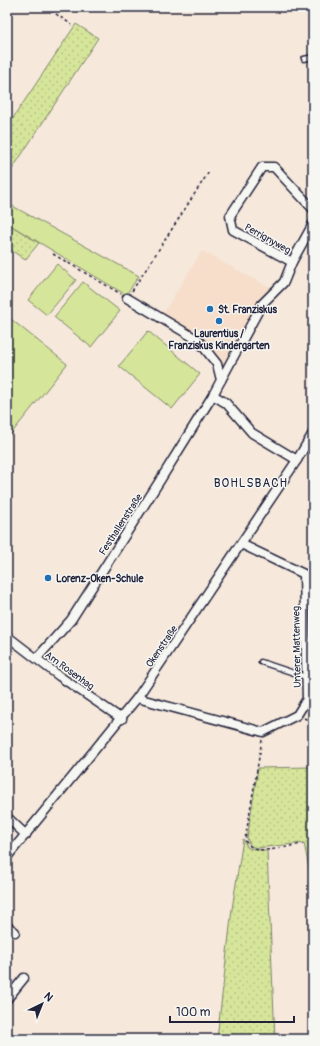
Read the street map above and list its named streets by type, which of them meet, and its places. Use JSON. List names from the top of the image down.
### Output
{
  "streets": {
    "street": [
      "Perrignyweg",
      "Festhallenstraße",
      "Okenstraße",
      "Unterer Mattenweg",
      "Am Rosenhag"
    ]
  },
  "crossings": [
    ["Perrignyweg", "Festhallenstraße"],
    ["Festhallenstraße", "Am Rosenhag"],
    ["Okenstraße", "Unterer Mattenweg"],
    ["Okenstraße", "Am Rosenhag"]
  ],
  "districts": ["BOHLSBACH"],
  "places": ["St. Franziskus", "Laurentius / Franziskus Kindergarten", "Lorenz-Oken-Schule"],
  "scale_bar": "100 m",
  "north": "top right"
}
